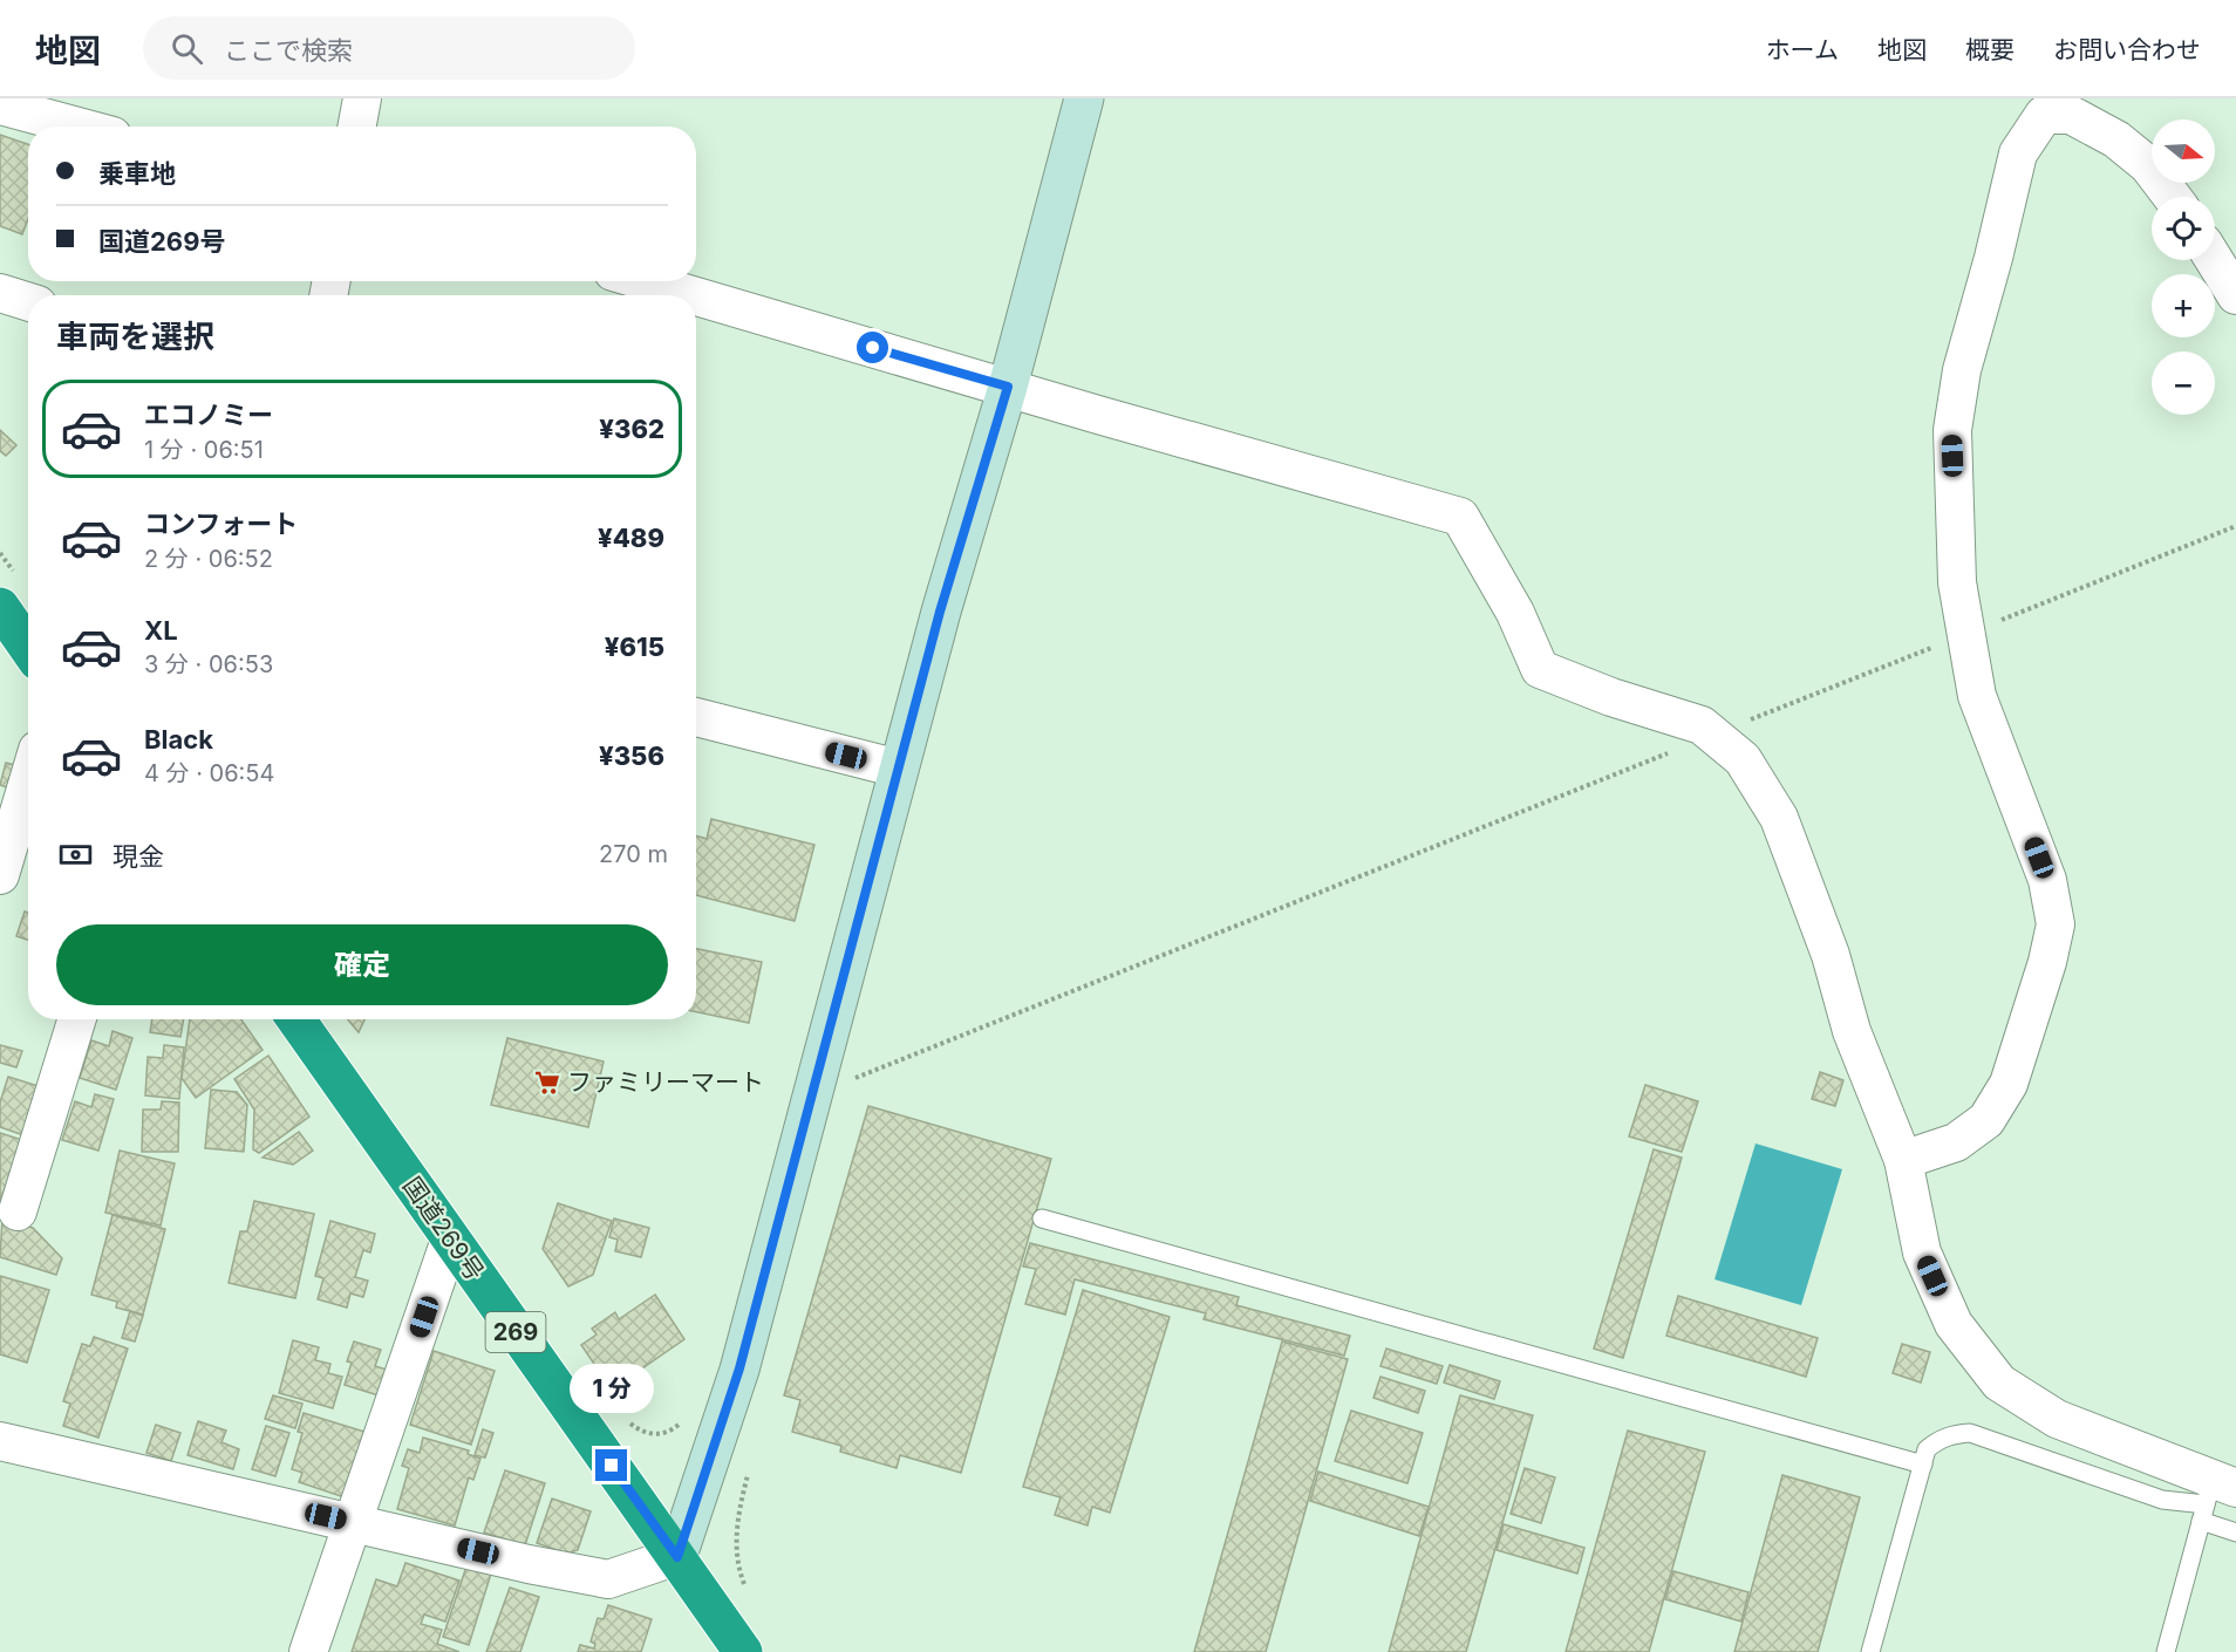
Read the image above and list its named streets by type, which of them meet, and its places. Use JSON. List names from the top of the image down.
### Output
{
  "streets": {
    "highway": ["国道269号", "269"]
  },
  "places": {
    "supermarket": ["ファミリーマート"]
  },
  "north": "right",
  "page": {
    "header": "地図",
    "search": "ここで検索",
    "nav": [
      "ホーム",
      "地図",
      "概要",
      "お問い合わせ"
    ],
    "map_buttons": ["+", "−"],
    "banner": ["乗車地", "国道269号"],
    "heading": "車両を選択",
    "list": [
      {
        "name": "エコノミー",
        "note": "1 分 · 06:51",
        "value": "¥362"
      },
      {
        "name": "コンフォート",
        "note": "2 分 · 06:52",
        "value": "¥489"
      },
      {
        "name": "XL",
        "note": "3 分 · 06:53",
        "value": "¥615"
      },
      {
        "name": "Black",
        "note": "4 分 · 06:54",
        "value": "¥356"
      }
    ],
    "pay": ["現金", "270 m"],
    "buttons": "確定",
    "bubble": "1 分"
  }
}
